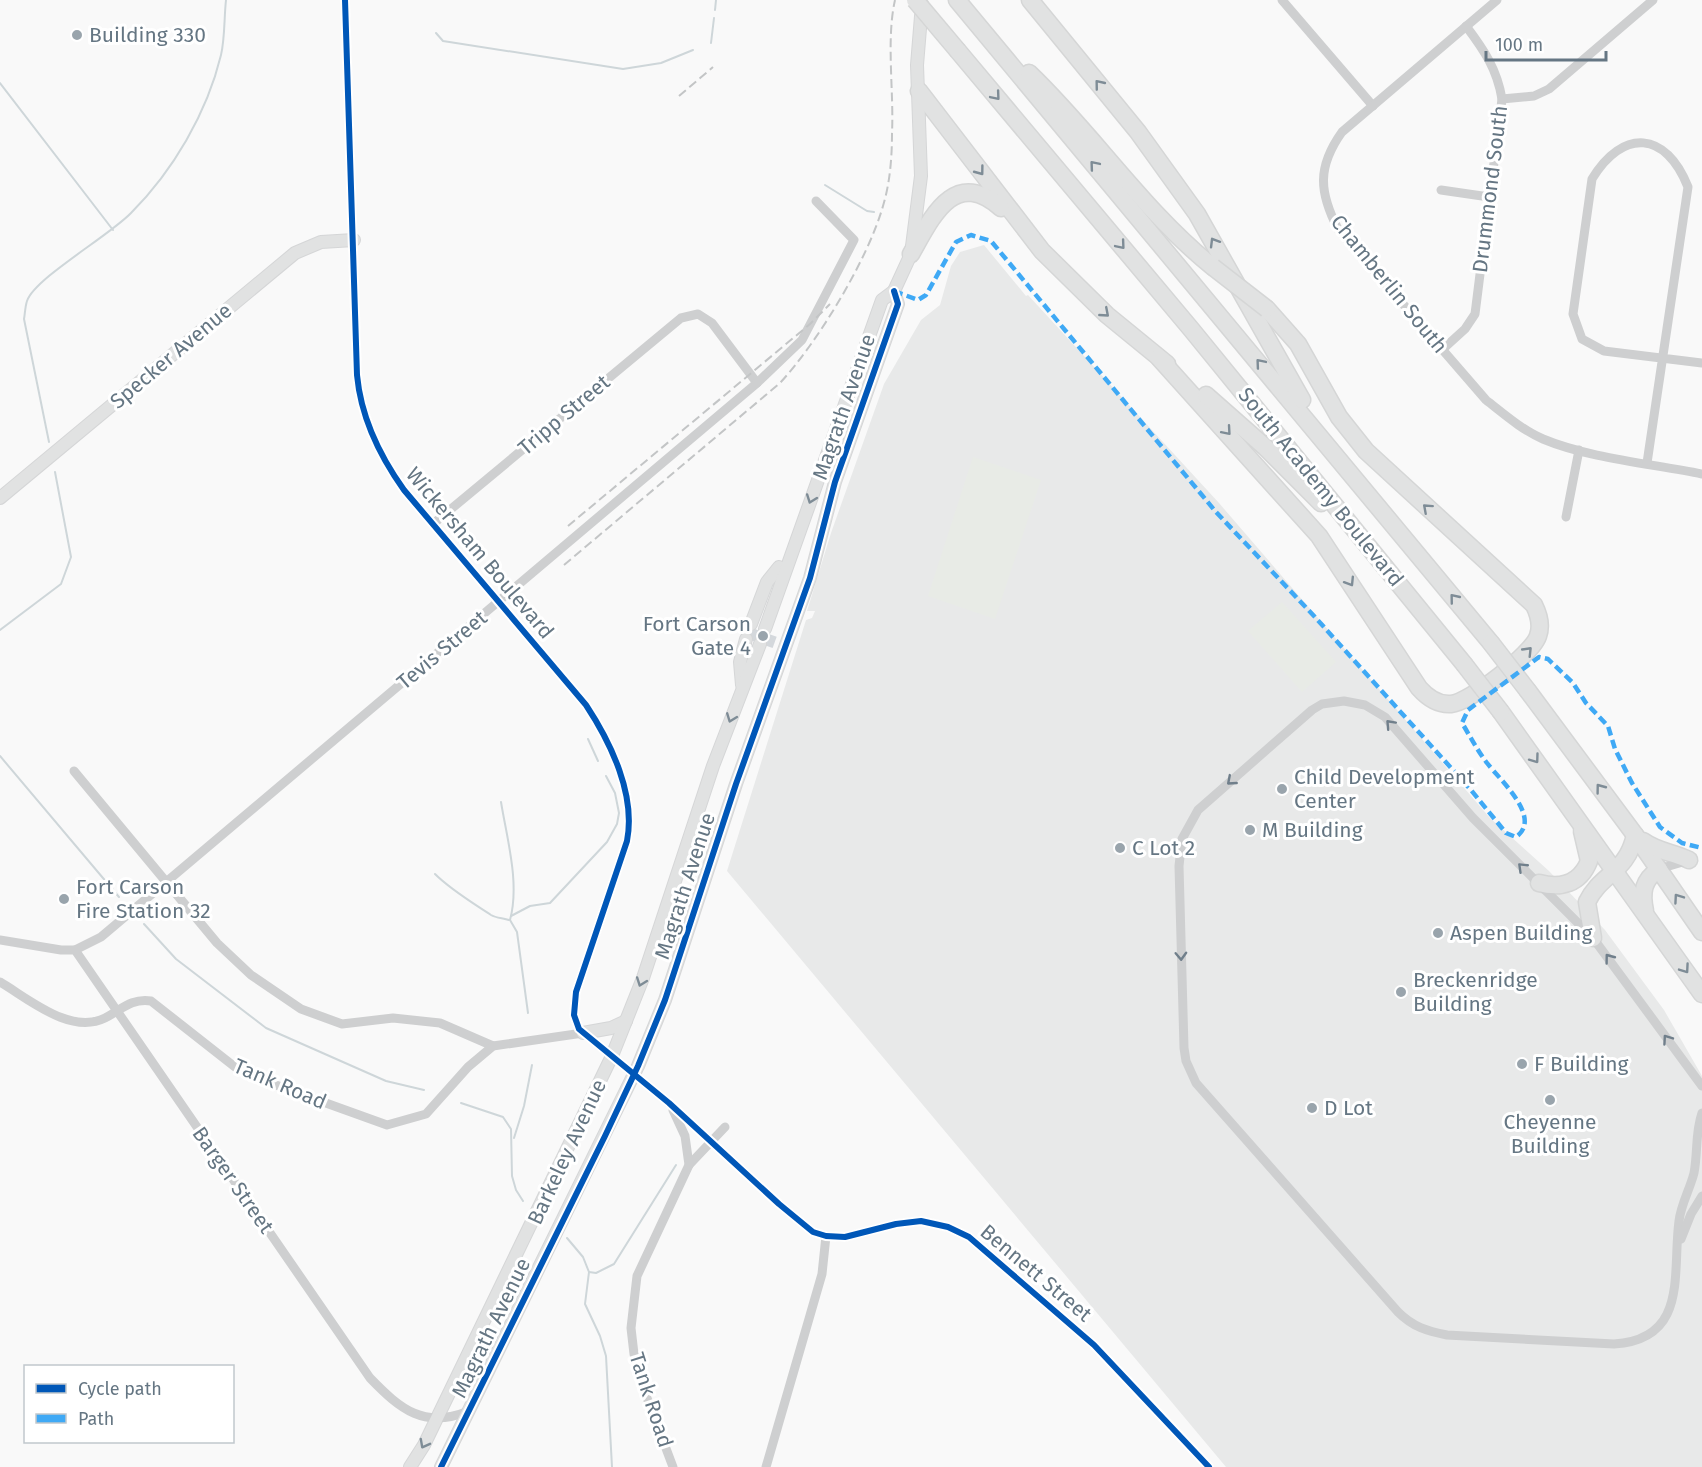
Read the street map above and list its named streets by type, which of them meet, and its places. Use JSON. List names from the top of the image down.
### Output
{
  "streets": {
    "highway": ["South Academy Boulevard"],
    "main road": ["Specker Avenue", "Magrath Avenue", "Barkeley Avenue"],
    "street": [
      "Drummond South",
      "Chamberlin South",
      "Tripp Street",
      "Wickersham Boulevard",
      "Tevis Street",
      "Tank Road",
      "Barger Street",
      "Bennett Street"
    ]
  },
  "crossings": [
    ["Drummond South", "Chamberlin South"],
    ["Specker Avenue", "Wickersham Boulevard"],
    ["Tripp Street", "Wickersham Boulevard"],
    ["Tripp Street", "Tevis Street"],
    ["Wickersham Boulevard", "Tevis Street"],
    ["Tevis Street", "Barger Street"],
    ["Tank Road", "Barger Street"],
    ["Barkeley Avenue", "Barger Street"]
  ],
  "one_way": ["Barkeley Avenue"],
  "places": [
    "Building 330",
    "Fort Carson Gate 4",
    "Child Development Center",
    "M Building",
    "C Lot 2",
    "Fort Carson Fire Station 32",
    "Aspen Building",
    "Breckenridge Building",
    "F Building",
    "Cheyenne Building",
    "D Lot"
  ],
  "legend": ["Cycle path", "Path"],
  "scale_bar": "100 m"
}
